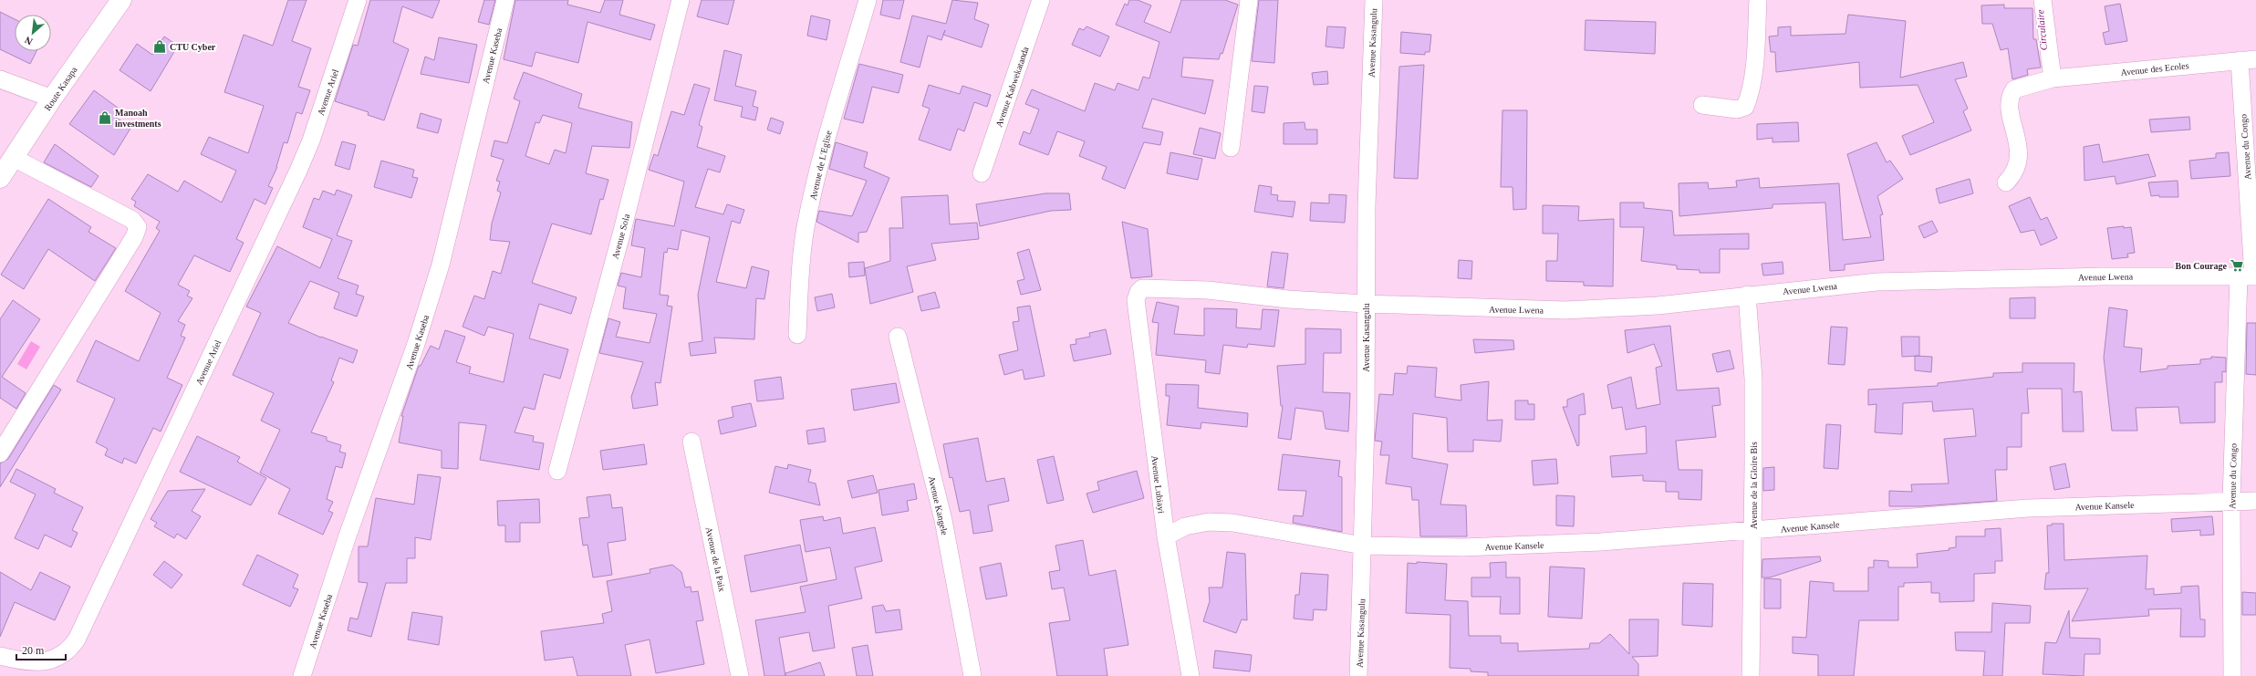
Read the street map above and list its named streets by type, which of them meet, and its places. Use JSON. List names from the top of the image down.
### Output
{
  "streets": {
    "main road": ["Route Kasapa"],
    "street": [
      "Avenue Kasangulu",
      "Avenue Kaseba",
      "Avenue des Ecoles",
      "Avenue Kabwekatanda",
      "Avenue Ariel",
      "Avenue du Congo",
      "Avenue de L'Eglise",
      "Avenue Sola",
      "Avenue Lwena",
      "Avenue Lubiayi",
      "Avenue de la Gloire Bis",
      "Avenue Kangele",
      "Avenue Kansele",
      "Avenue de la Paix"
    ]
  },
  "crossings": [
    ["Avenue Kasangulu", "Avenue Lwena"],
    ["Avenue Kasangulu", "Avenue Kansele"],
    ["Avenue des Ecoles", "Avenue du Congo"],
    ["Avenue du Congo", "Avenue Lwena"],
    ["Avenue du Congo", "Avenue Kansele"],
    ["Avenue Lwena", "Avenue Lubiayi"],
    ["Avenue Lwena", "Avenue de la Gloire Bis"],
    ["Avenue Lubiayi", "Avenue Kansele"],
    ["Avenue de la Gloire Bis", "Avenue Kansele"]
  ],
  "water": ["Circulaire"],
  "places": {
    "shop": ["CTU Cyber", "Manoah investments"],
    "supermarket": ["Bon Courage"]
  },
  "scale_bar": "20 m",
  "north": "bottom left"
}
